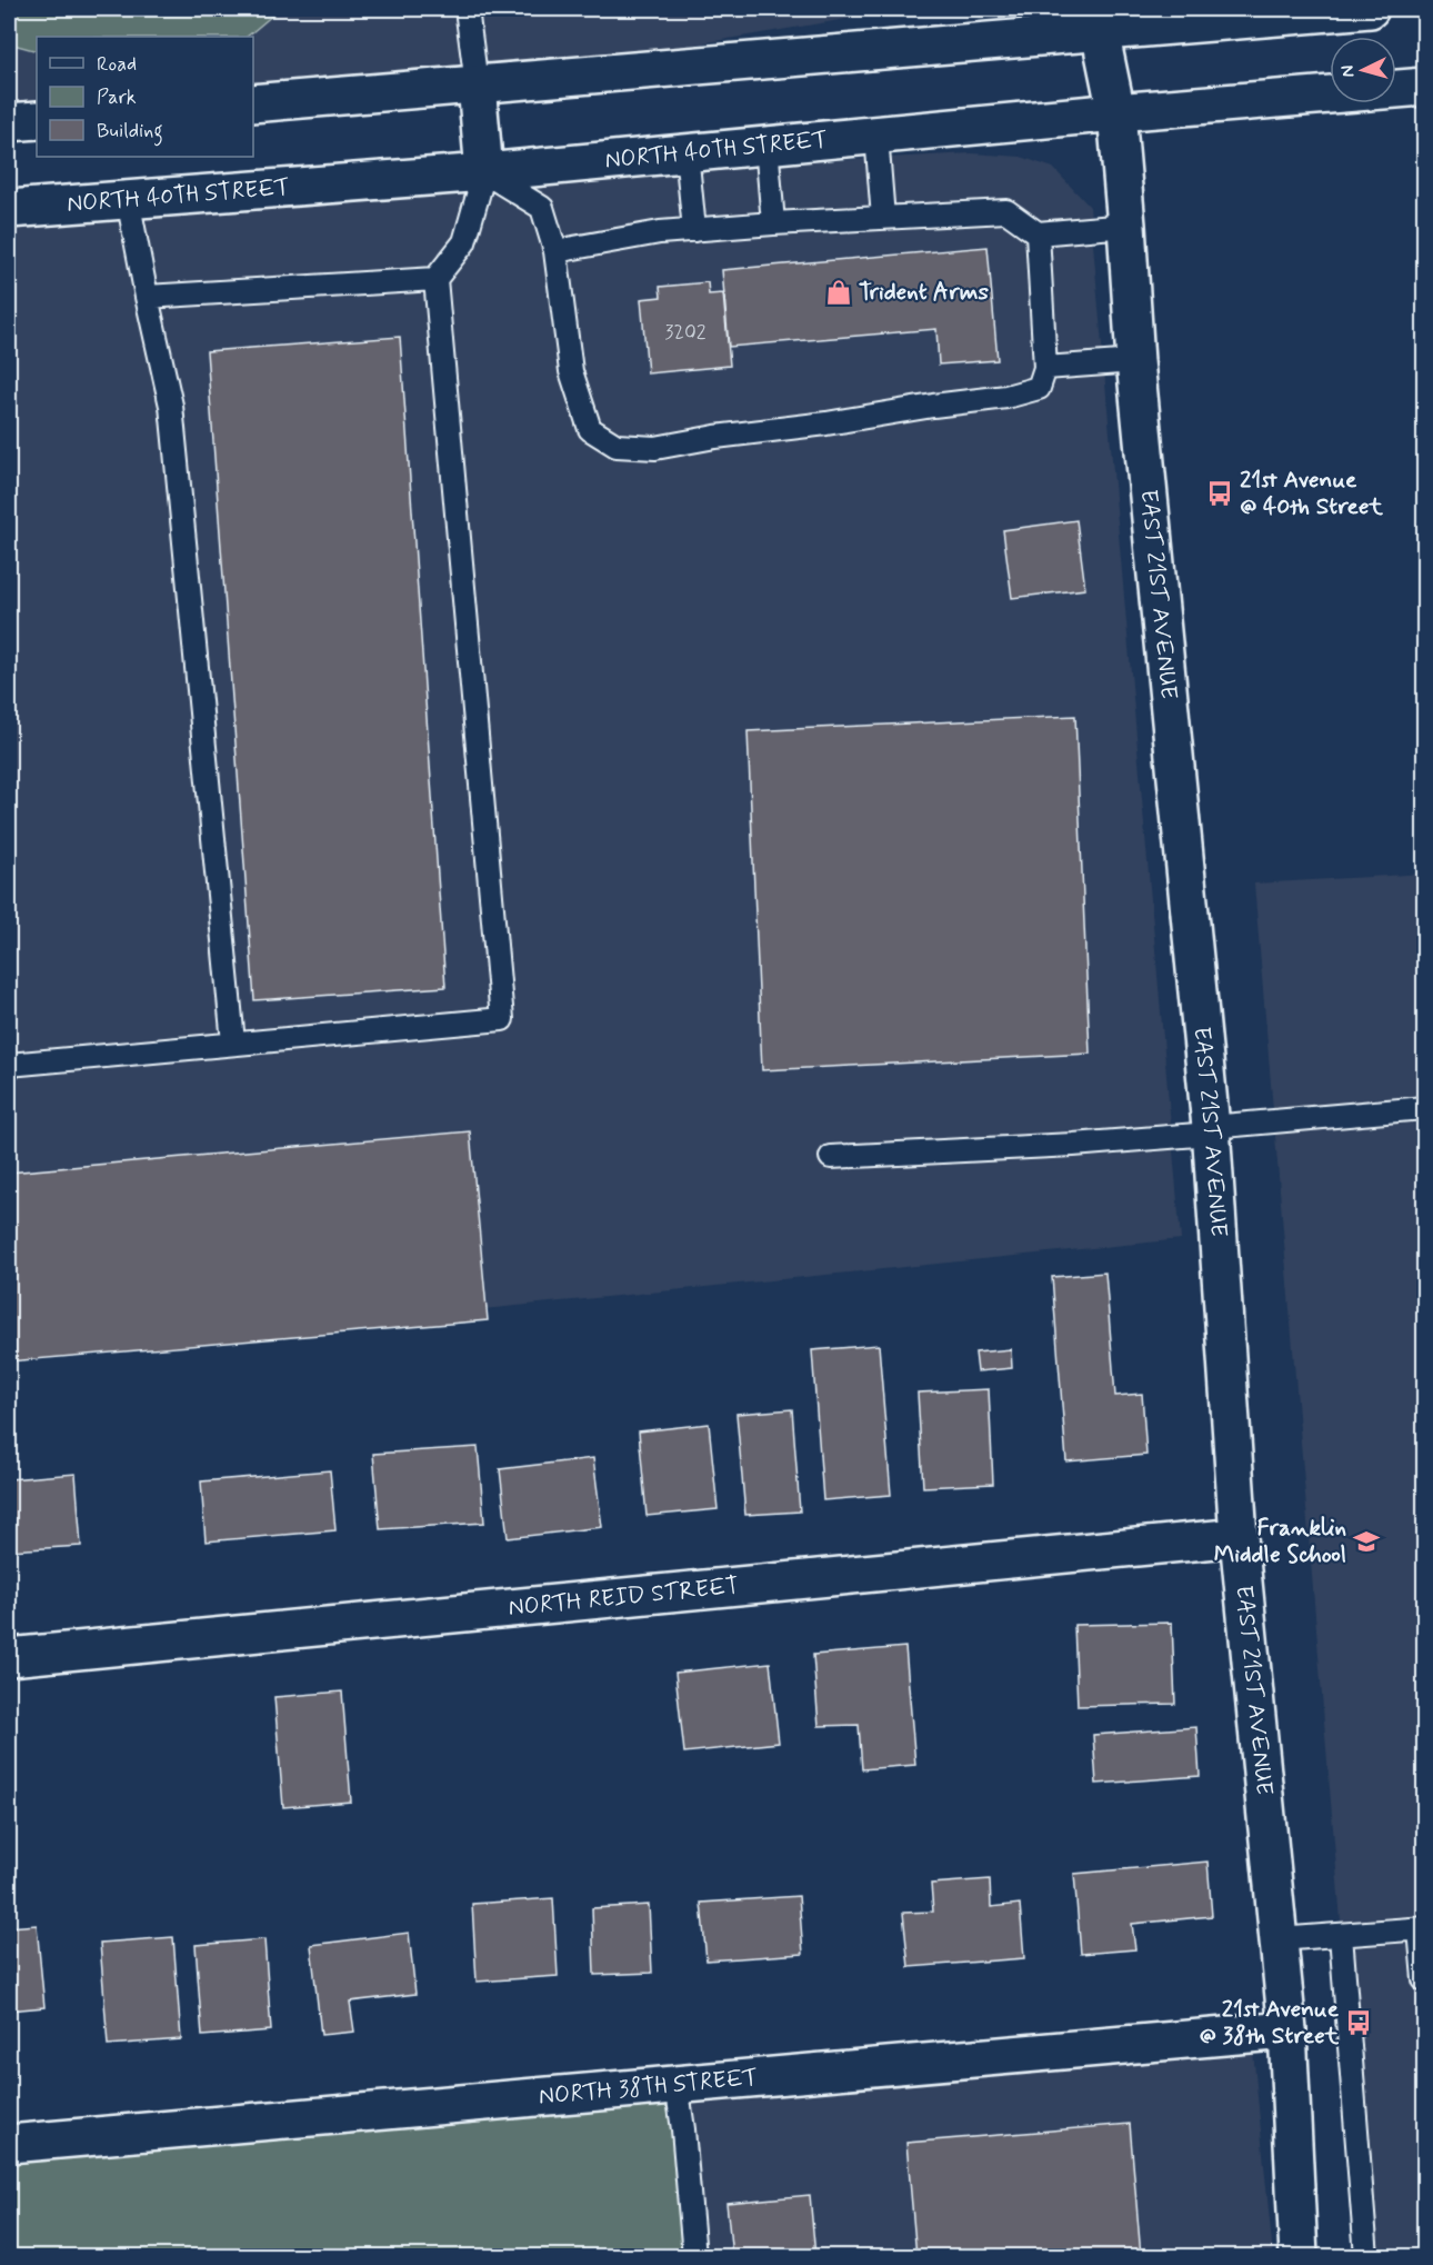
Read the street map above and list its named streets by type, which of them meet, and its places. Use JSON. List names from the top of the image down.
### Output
{
  "streets": {
    "street": [
      "NORTH 40TH STREET",
      "EAST 21ST AVENUE",
      "NORTH REID STREET",
      "NORTH 38TH STREET"
    ]
  },
  "crossings": [
    ["NORTH 40TH STREET", "EAST 21ST AVENUE"],
    ["EAST 21ST AVENUE", "NORTH REID STREET"],
    ["EAST 21ST AVENUE", "NORTH 38TH STREET"]
  ],
  "places": {
    "shop": ["Trident Arms"],
    "bus stop": ["21st Avenue @ 40th Street", "21st Avenue @ 38th Street"],
    "school or university": ["Franklin Middle School"]
  },
  "house_numbers": ["3202"],
  "legend": ["Road", "Park", "Building"],
  "north": "left"
}
